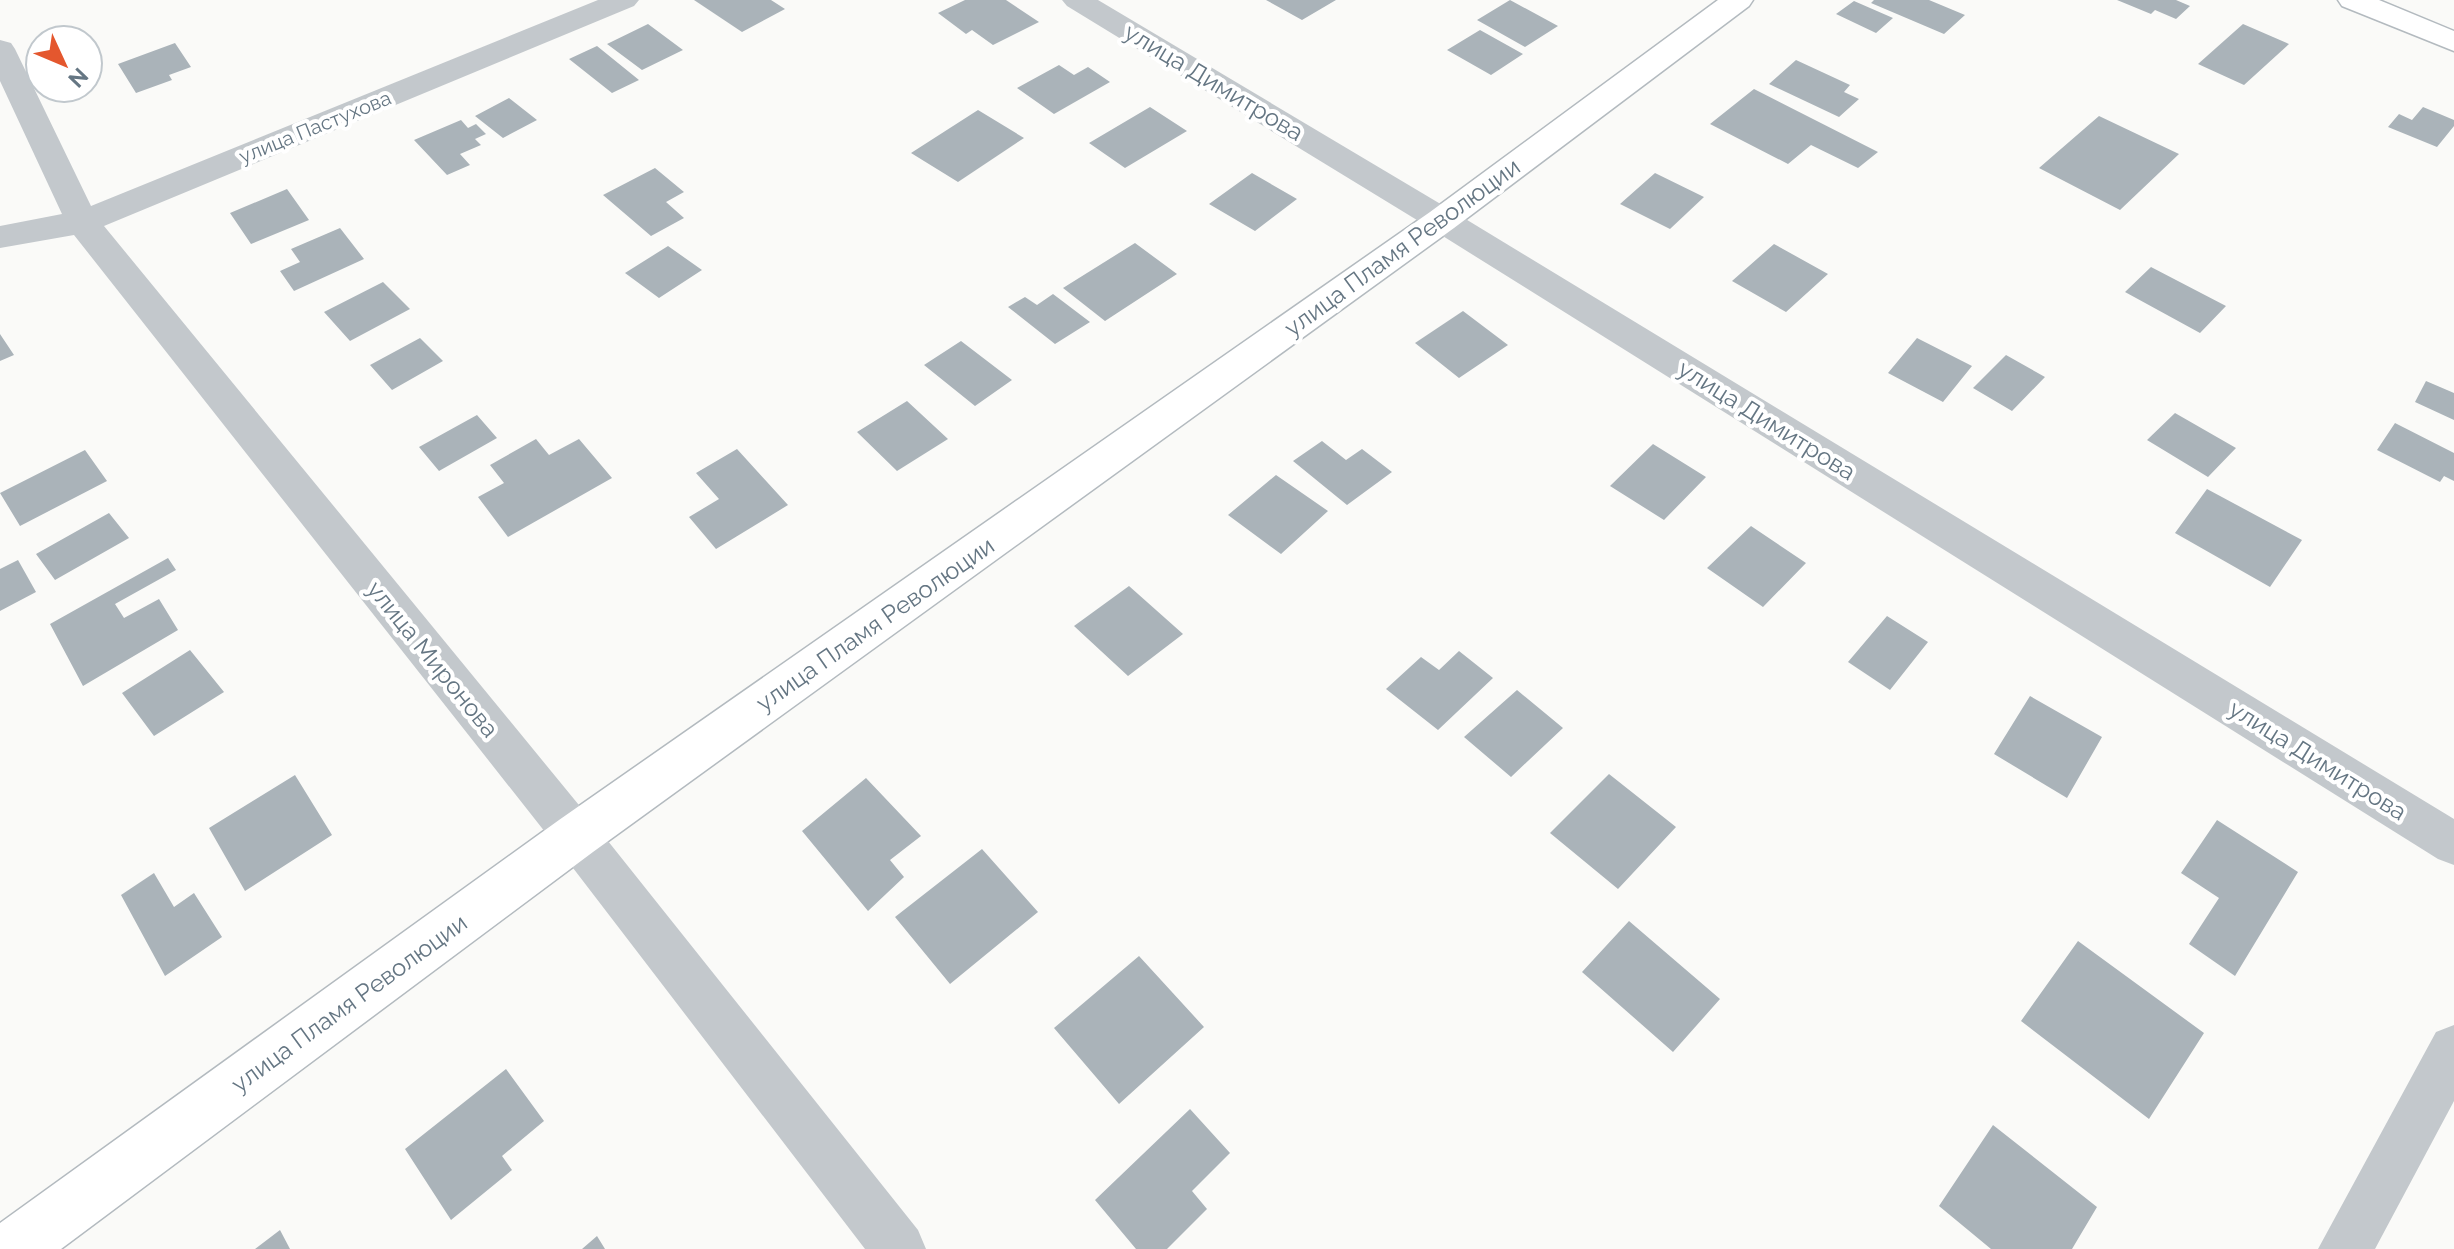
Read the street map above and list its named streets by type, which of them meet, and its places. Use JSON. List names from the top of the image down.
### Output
{
  "streets": {
    "street": [
      "улица Димитрова",
      "улица Пастухова",
      "улица Пламя Революции",
      "улица Миронова"
    ]
  },
  "crossings": [
    ["улица Димитрова", "улица Пламя Революции"],
    ["улица Пастухова", "улица Миронова"],
    ["улица Пламя Революции", "улица Миронова"]
  ],
  "north": "bottom right"
}
